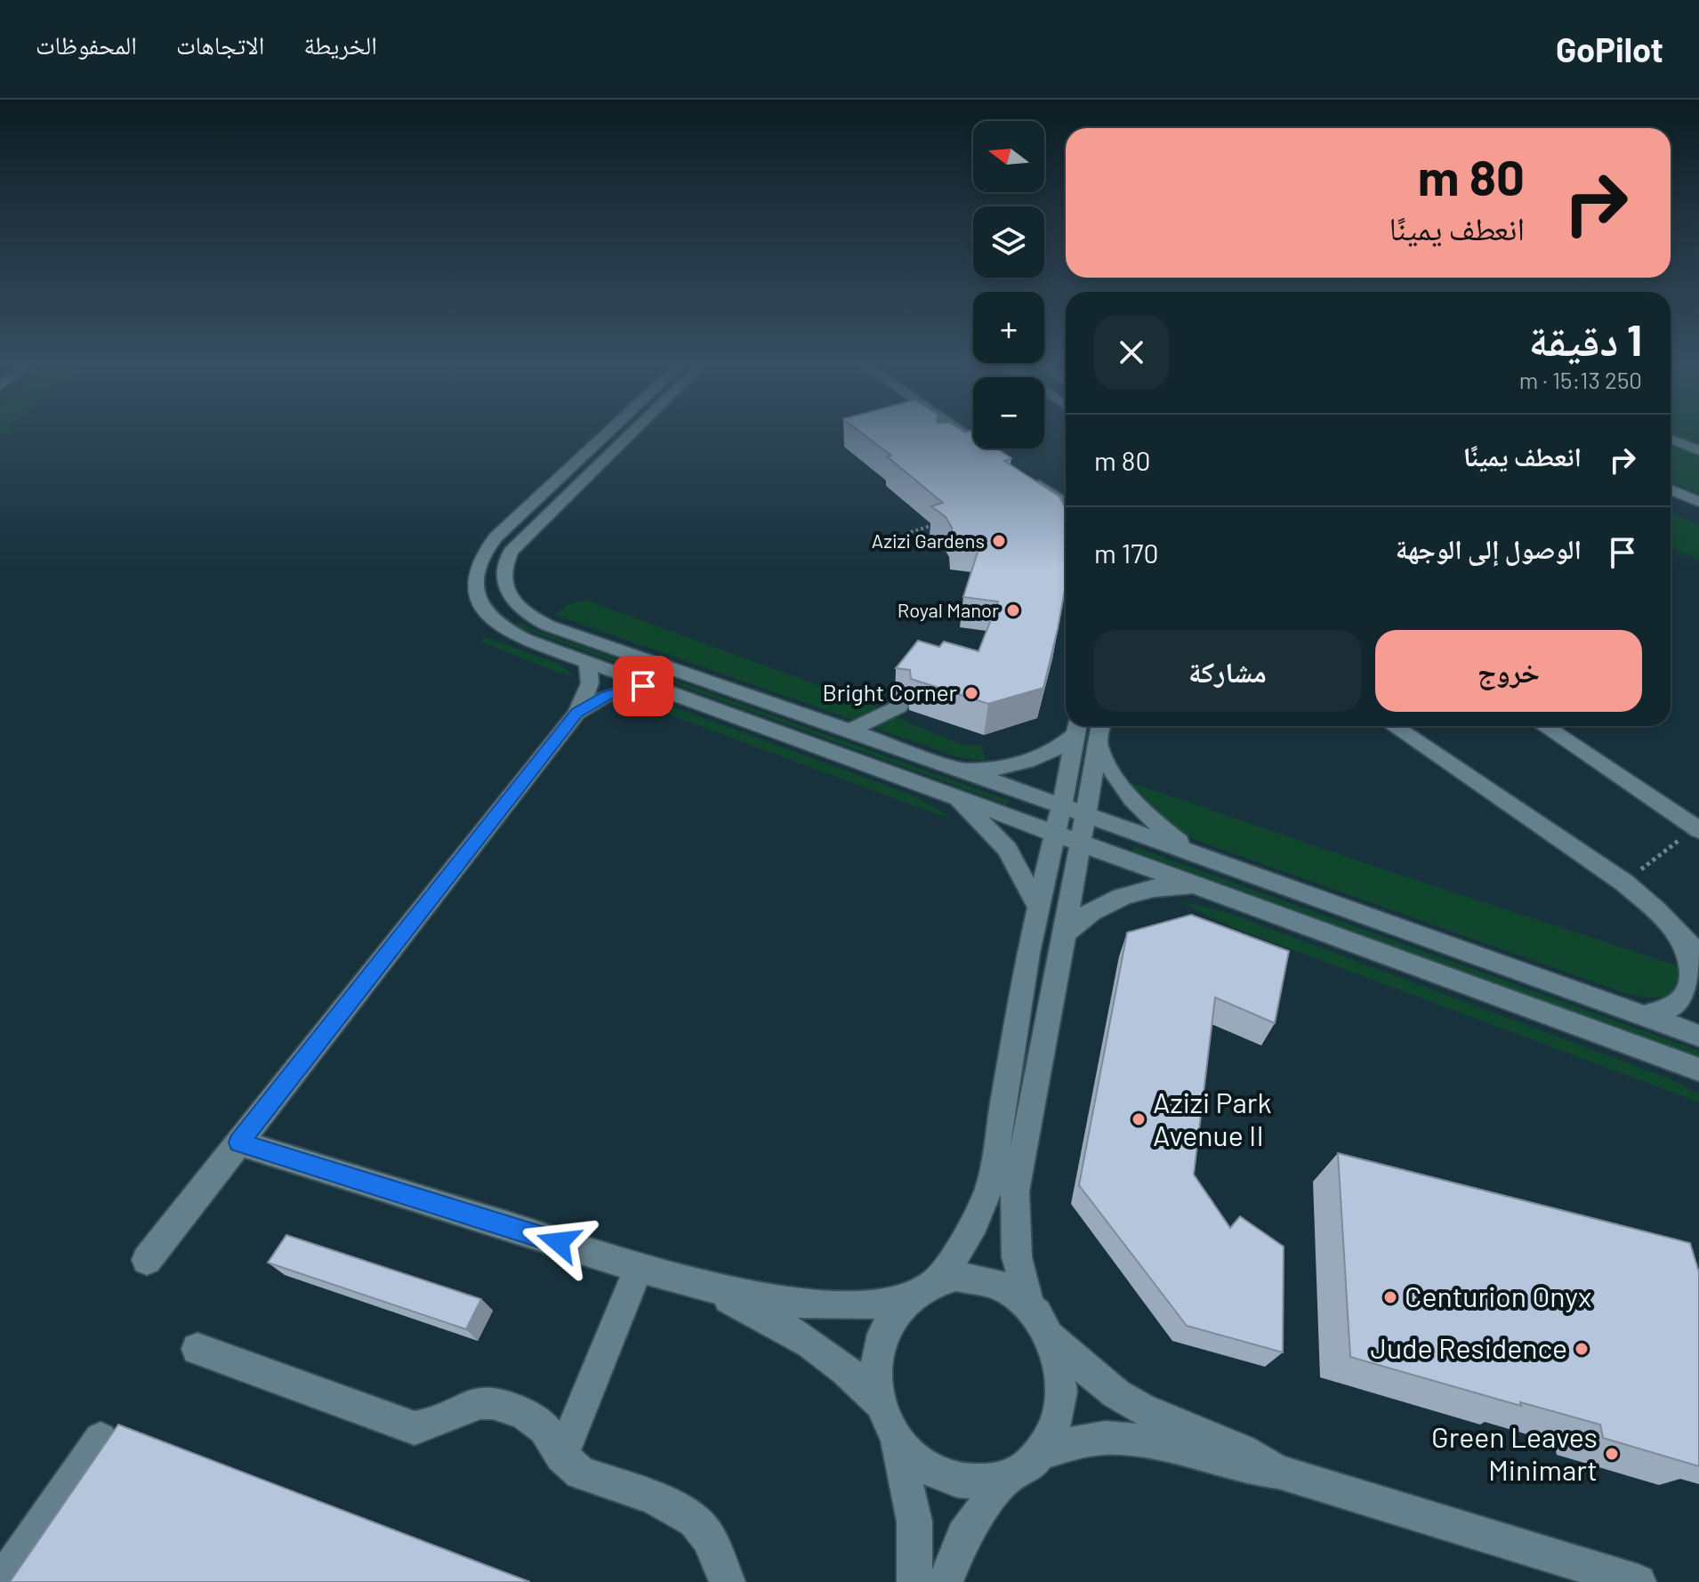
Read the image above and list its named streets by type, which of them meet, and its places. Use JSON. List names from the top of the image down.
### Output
{
  "places": [
    "Azizi Gardens",
    "Royal Manor",
    "Bright Corner",
    "Azizi Park Avenue II",
    "Centurion Onyx",
    "Jude Residence",
    "Green Leaves Minimart"
  ],
  "north": "left",
  "page": {
    "header": "GoPilot",
    "nav": ["الخريطة", "الاتجاهات", "المحفوظات"],
    "map_buttons": ["+", "−"],
    "turn": ["80 m", "انعطف يمينًا"],
    "heading": ["1 دقيقة", "250 m · 15:13"],
    "list": [
      {
        "name": "انعطف يمينًا",
        "value": "80 m"
      },
      {
        "name": "الوصول إلى الوجهة",
        "value": "170 m"
      }
    ],
    "buttons": ["خروج", "مشاركة"]
  }
}
